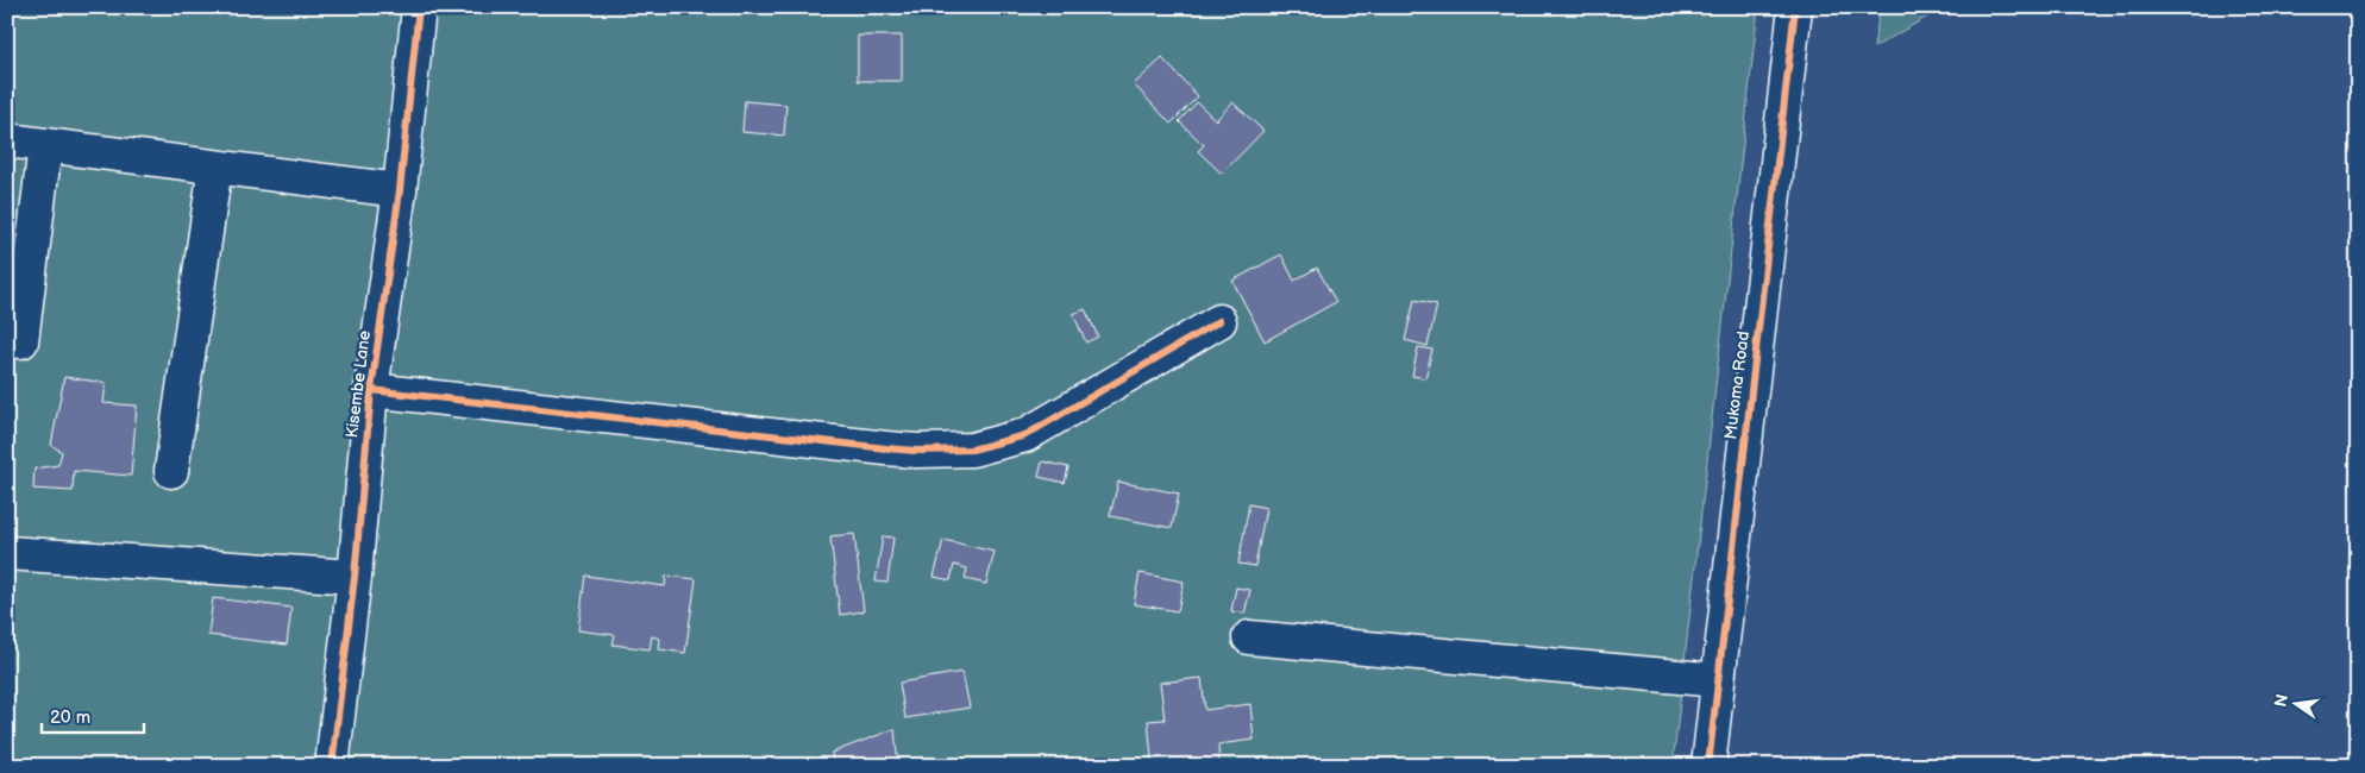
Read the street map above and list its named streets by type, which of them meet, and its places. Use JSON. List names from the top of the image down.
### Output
{
  "streets": {
    "street": ["Kisembe Lane", "Mukoma Road"]
  },
  "scale_bar": "20 m",
  "north": "left"
}
